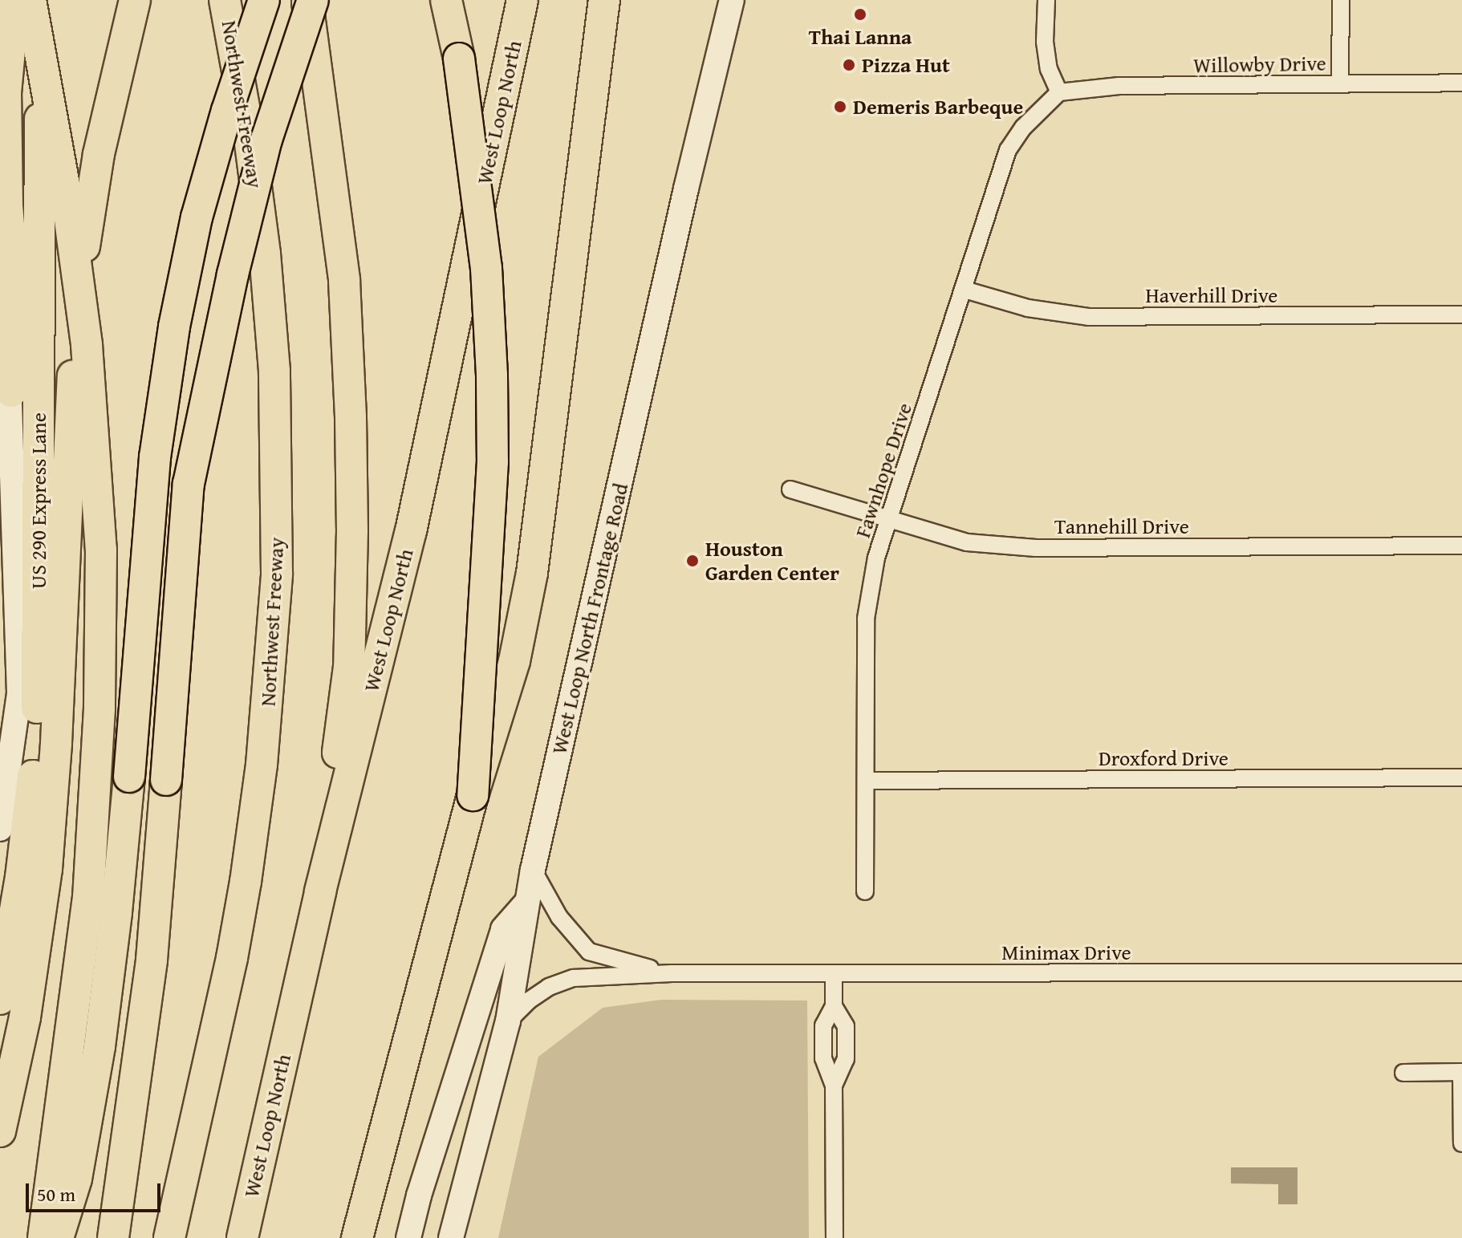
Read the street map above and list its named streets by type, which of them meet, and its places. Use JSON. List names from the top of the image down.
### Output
{
  "streets": {
    "highway": ["Northwest Freeway", "West Loop North", "US 290 Express Lane"],
    "main road": ["West Loop North Frontage Road"],
    "street": [
      "Willowby Drive",
      "Haverhill Drive",
      "Fawnhope Drive",
      "Tannehill Drive",
      "Droxford Drive",
      "Minimax Drive"
    ]
  },
  "crossings": [
    ["Willowby Drive", "Fawnhope Drive"],
    ["Haverhill Drive", "Fawnhope Drive"],
    ["Fawnhope Drive", "Tannehill Drive"],
    ["Fawnhope Drive", "Droxford Drive"],
    ["West Loop North Frontage Road", "Minimax Drive"]
  ],
  "places": [
    "Thai Lanna",
    "Pizza Hut",
    "Demeris Barbeque",
    "Houston Garden Center"
  ],
  "scale_bar": "50 m"
}
